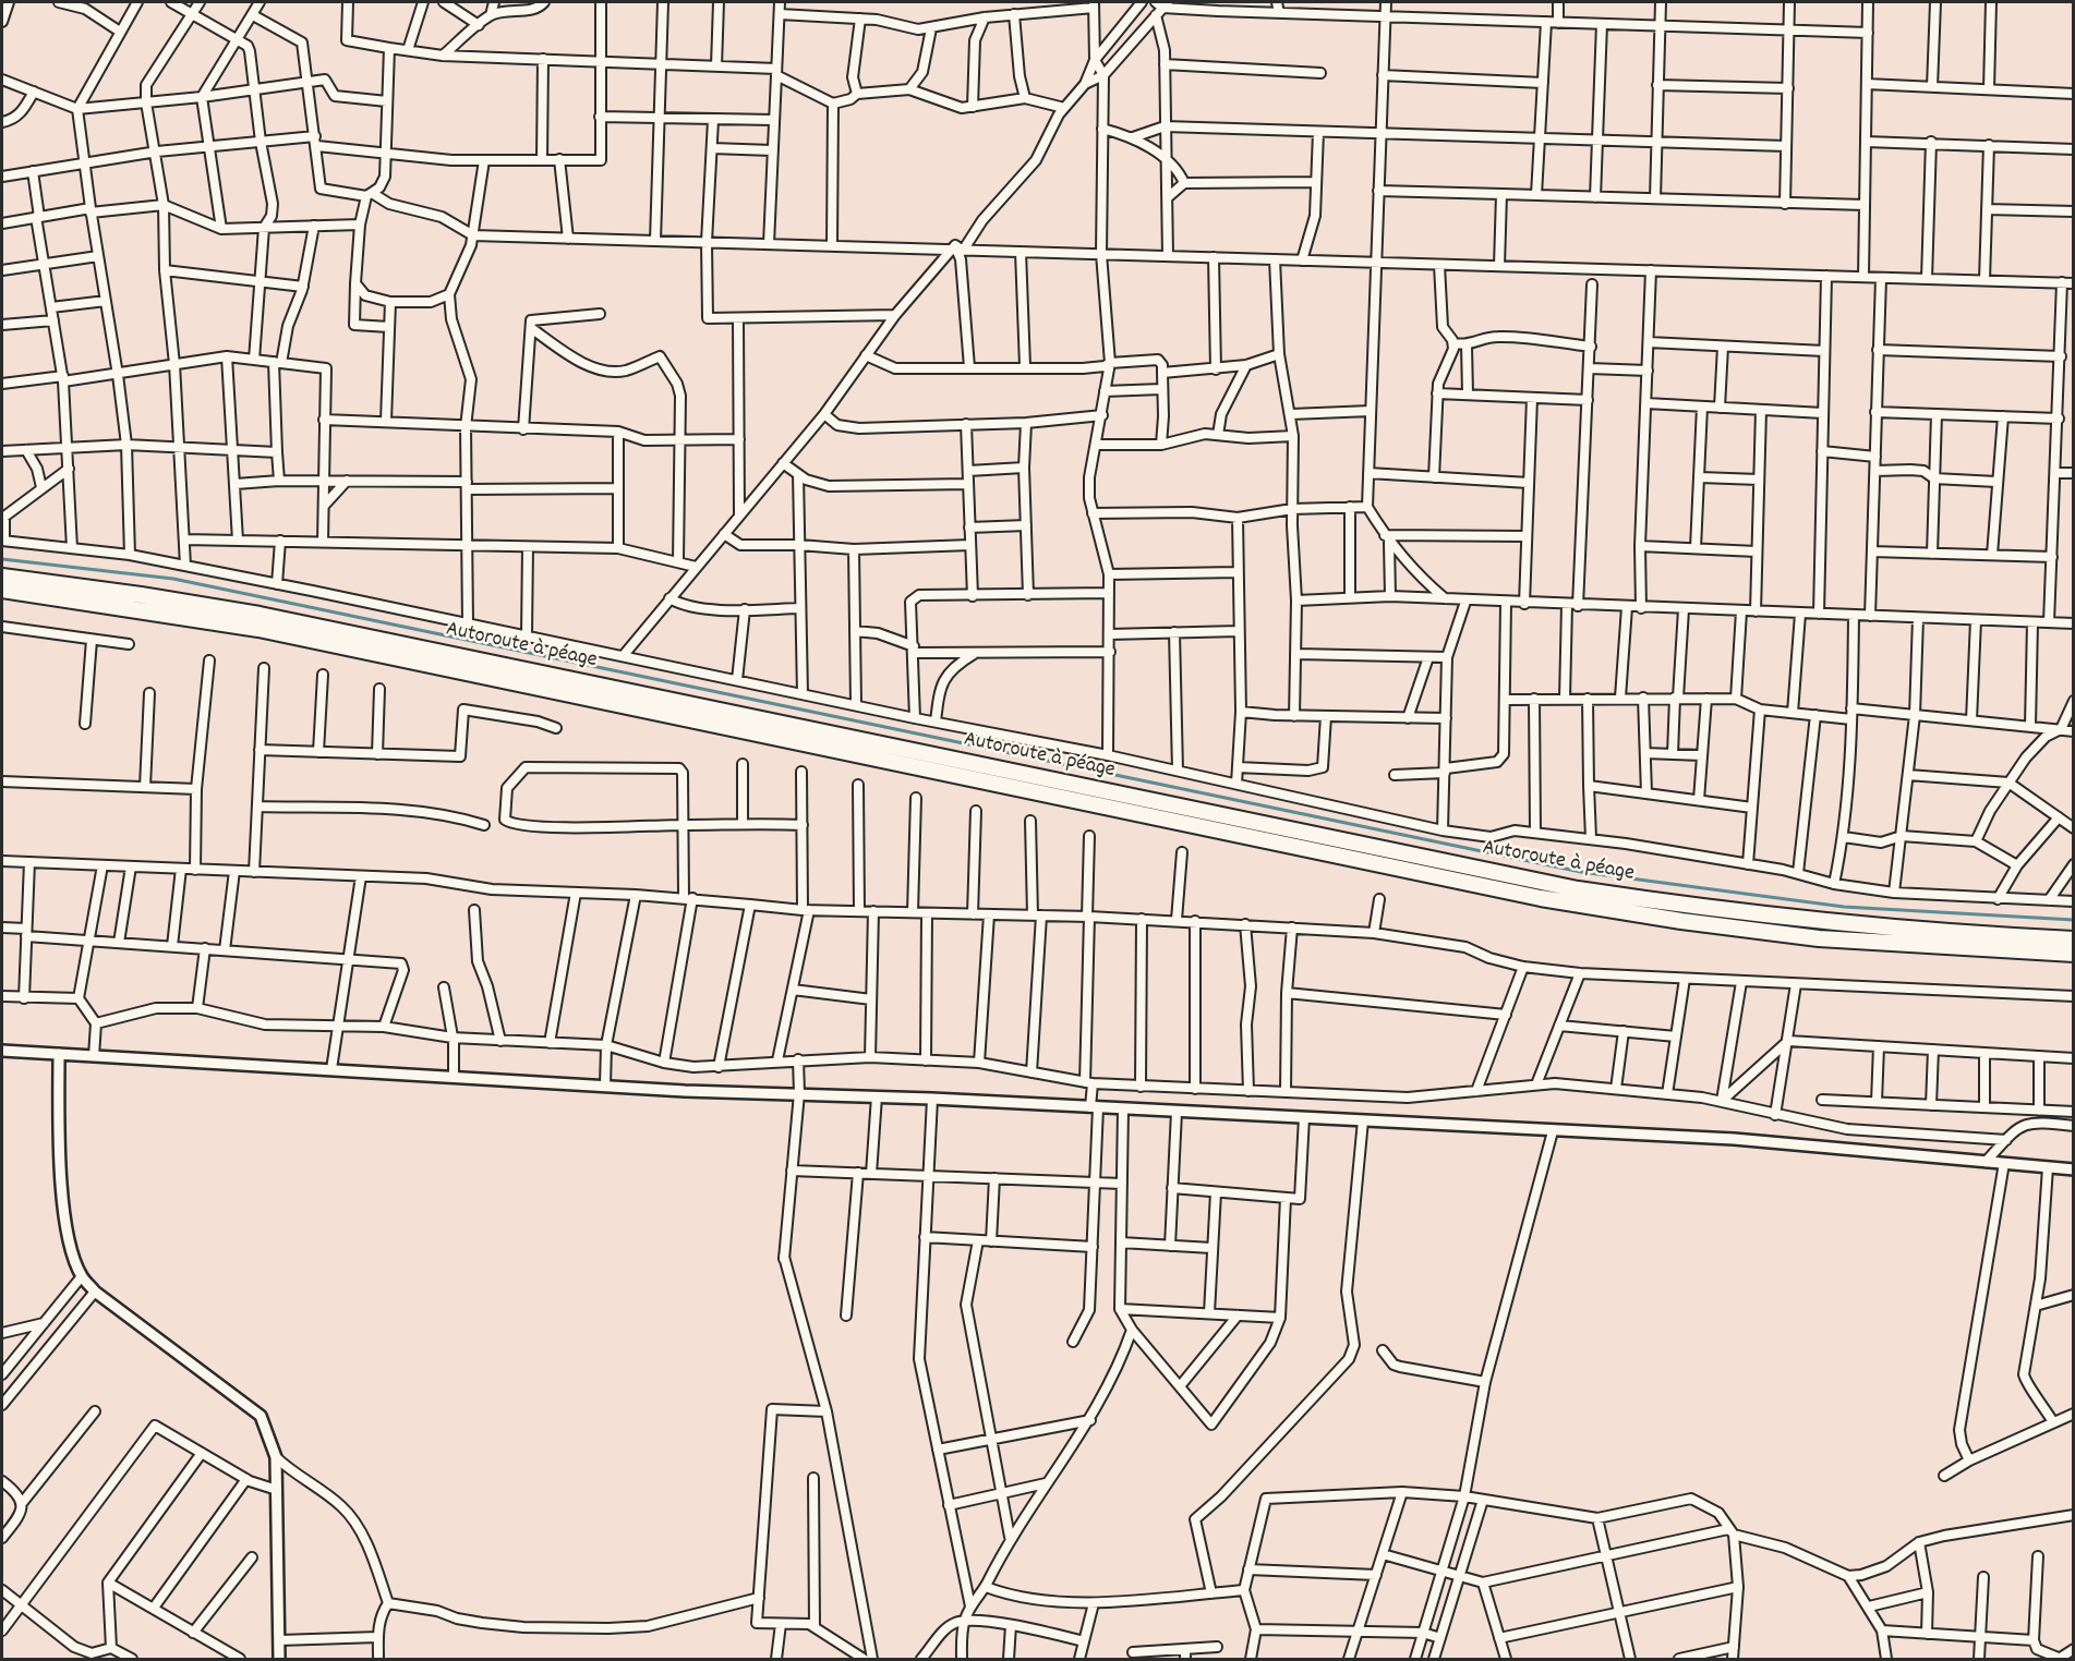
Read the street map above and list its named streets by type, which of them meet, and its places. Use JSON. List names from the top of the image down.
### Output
{
  "streets": {
    "highway": ["Autoroute à péage"]
  }
}
